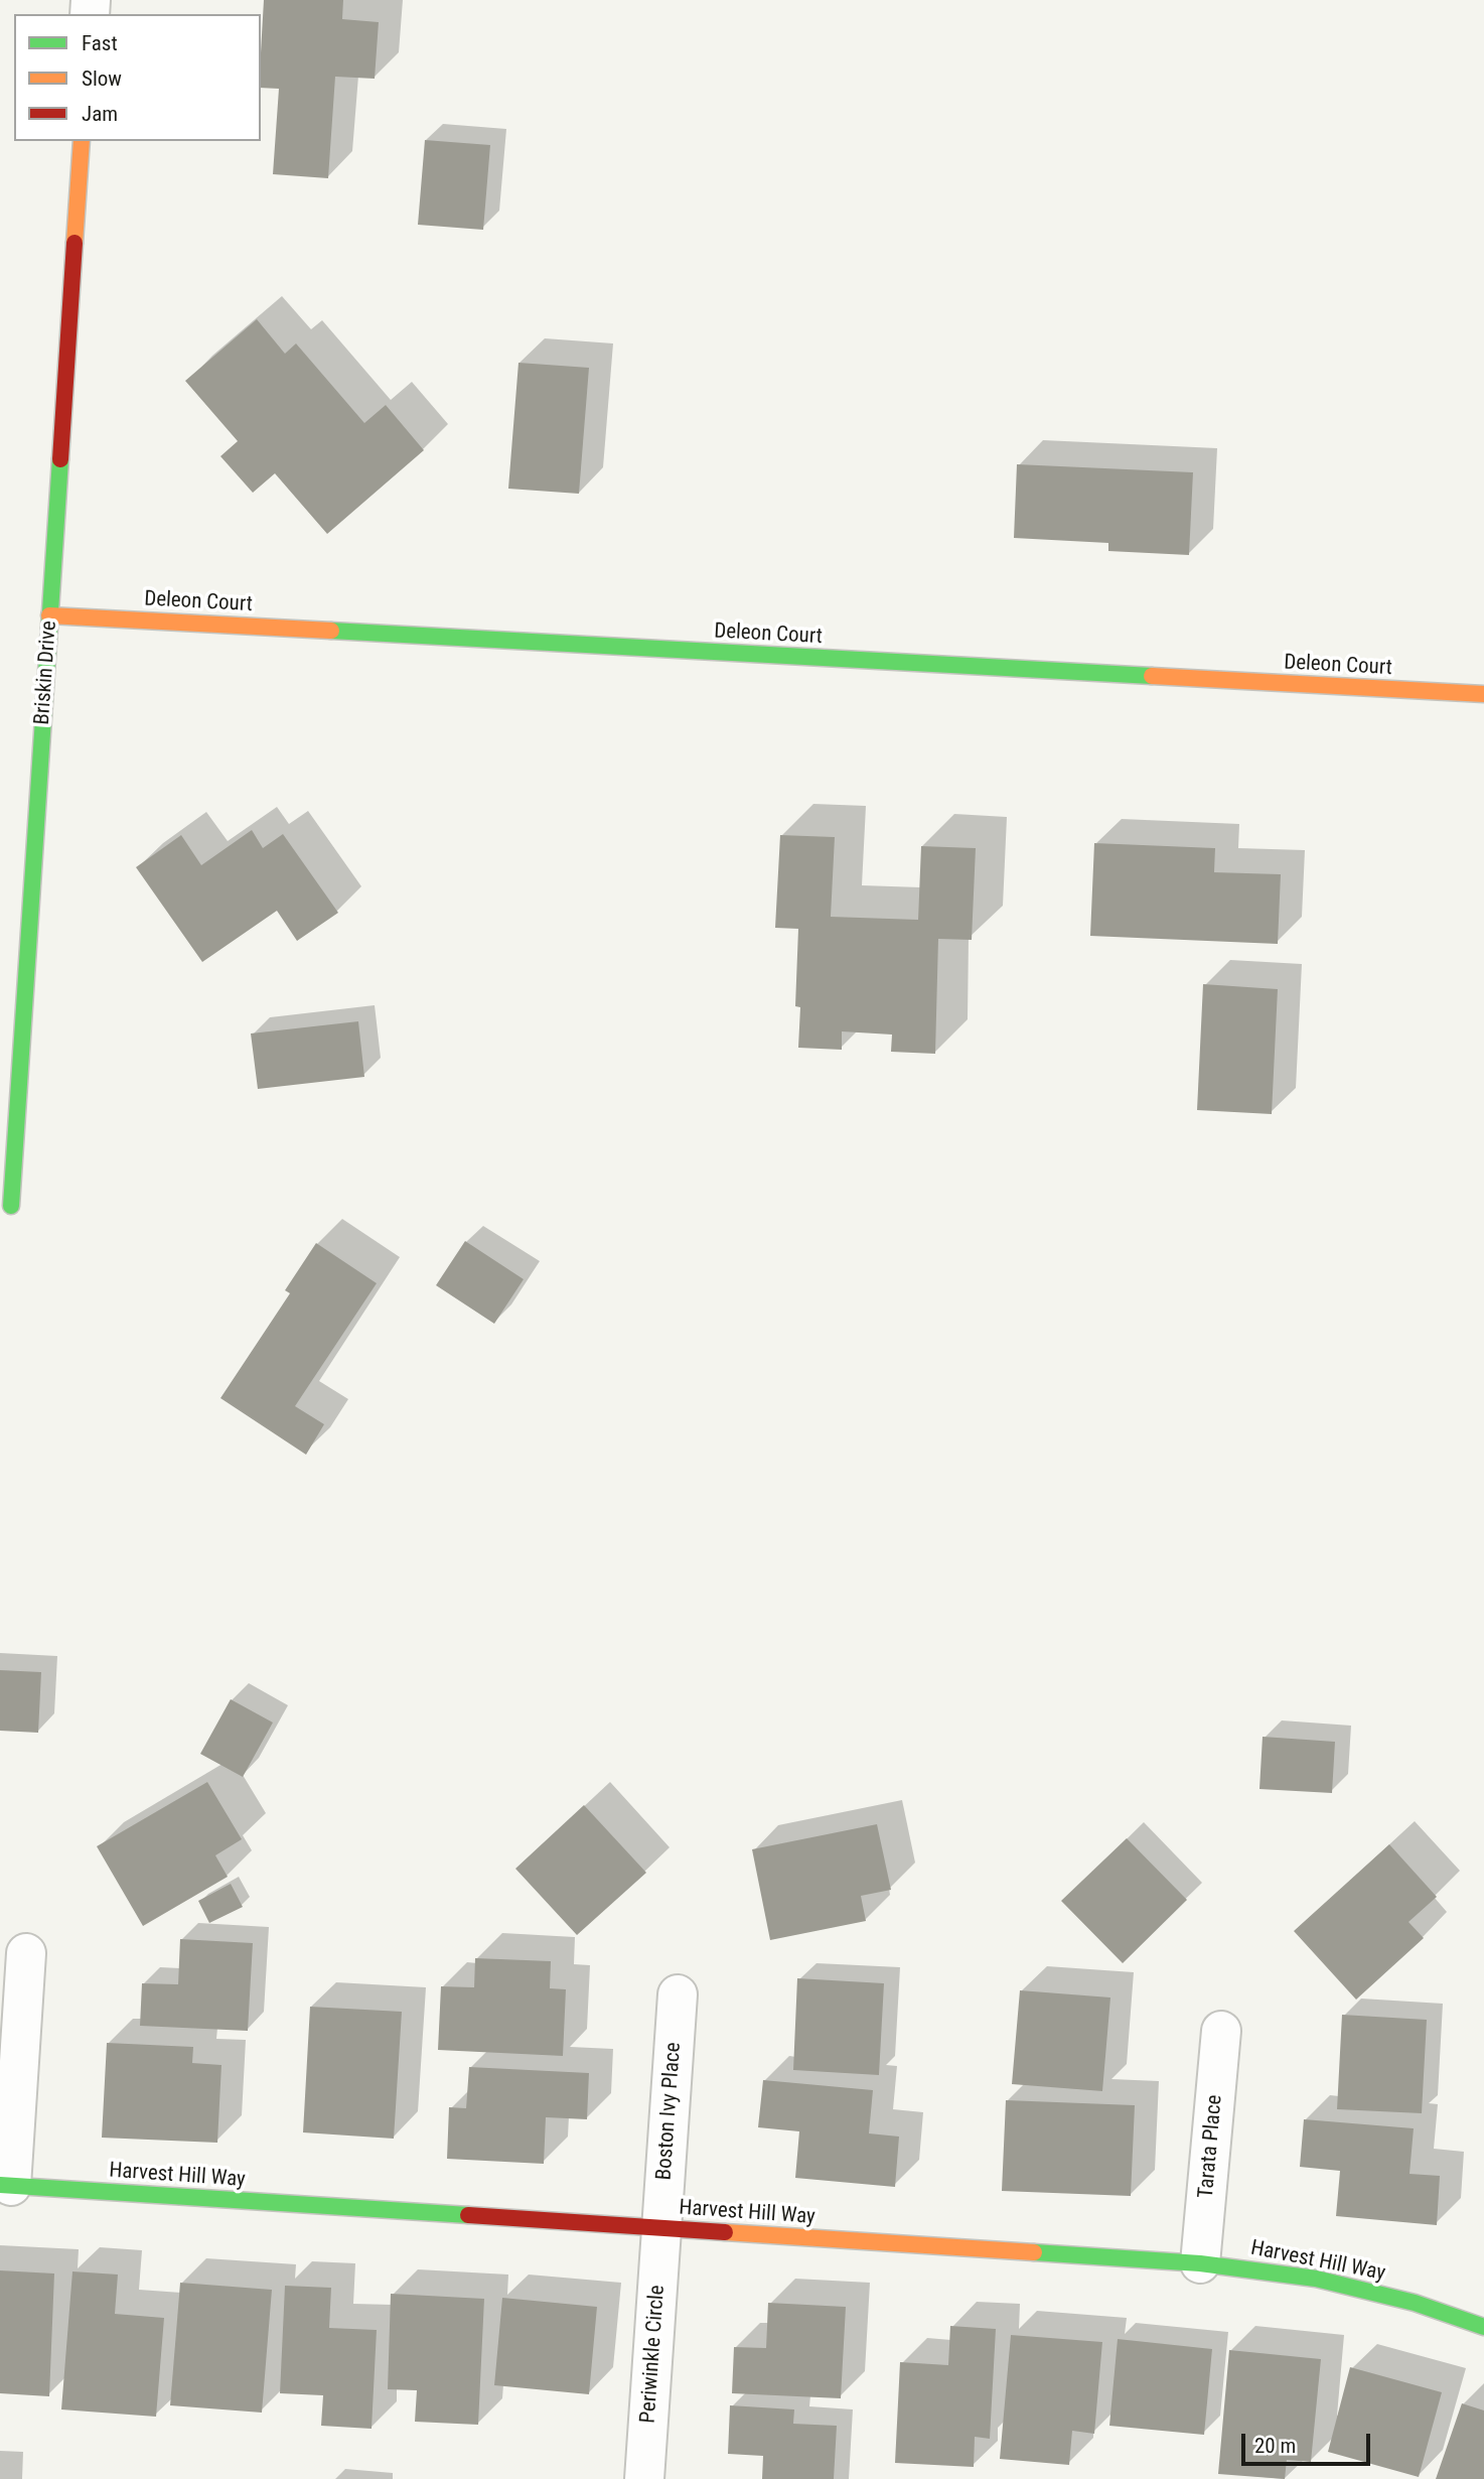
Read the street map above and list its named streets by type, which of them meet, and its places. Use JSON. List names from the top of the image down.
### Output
{
  "streets": {
    "street": [
      "Deleon Court",
      "Briskin Drive",
      "Boston Ivy Place",
      "Tarata Place",
      "Harvest Hill Way",
      "Periwinkle Circle"
    ]
  },
  "crossings": [
    ["Deleon Court", "Briskin Drive"],
    ["Boston Ivy Place", "Harvest Hill Way"],
    ["Boston Ivy Place", "Periwinkle Circle"],
    ["Tarata Place", "Harvest Hill Way"],
    ["Harvest Hill Way", "Periwinkle Circle"]
  ],
  "legend": ["Fast", "Slow", "Jam"],
  "scale_bar": "20 m"
}
